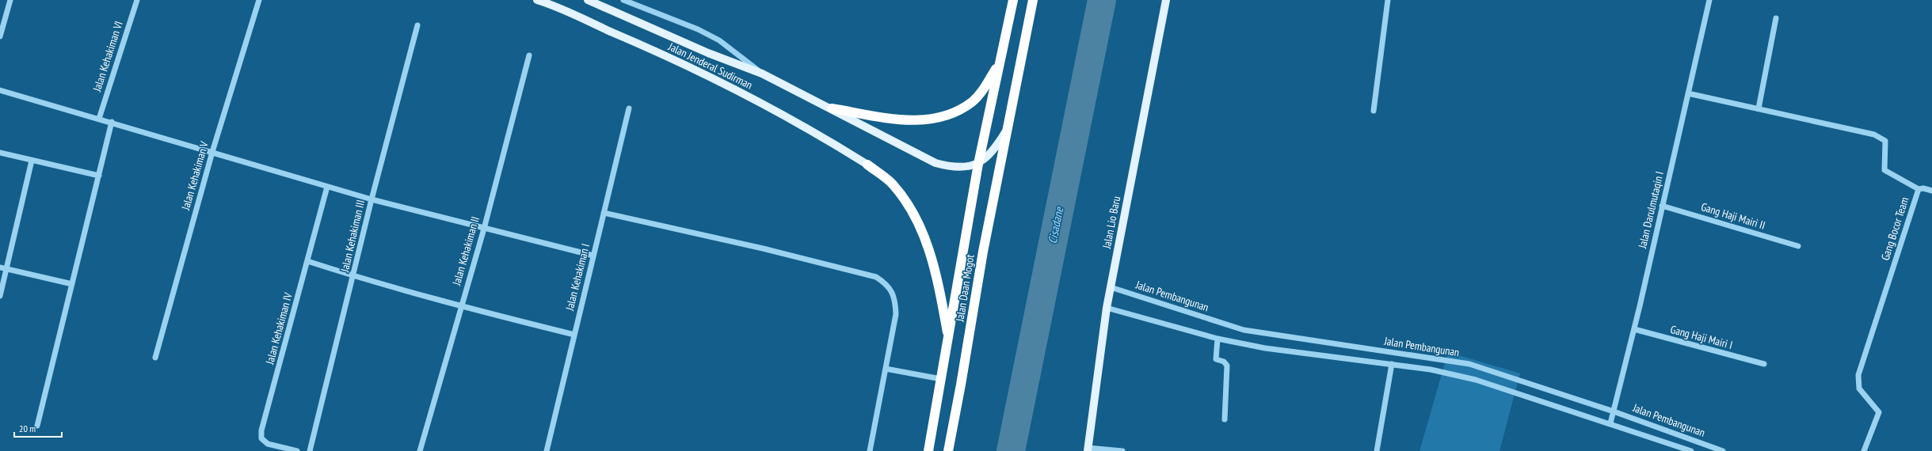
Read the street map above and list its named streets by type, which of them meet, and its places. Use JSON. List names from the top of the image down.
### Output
{
  "streets": {
    "highway": ["Jalan Daan Mogot"],
    "main road": ["Jalan Jenderal Sudirman", "Jalan Lio Baru"],
    "street": [
      "Jalan Kehakiman VI",
      "Jalan Kehakiman V",
      "Jalan Darulmutaqin I",
      "Gang Haji Mairi II",
      "Gang Bocor Team",
      "Jalan Kehakiman III",
      "Jalan Kehakiman II",
      "Jalan Kehakiman I",
      "Jalan Pembangunan",
      "Jalan Kehakiman IV",
      "Gang Haji Mairi I"
    ]
  },
  "crossings": [
    ["Jalan Jenderal Sudirman", "Jalan Daan Mogot"],
    ["Jalan Darulmutaqin I", "Gang Haji Mairi II"],
    ["Jalan Darulmutaqin I", "Gang Bocor Team"],
    ["Jalan Darulmutaqin I", "Jalan Pembangunan"],
    ["Jalan Darulmutaqin I", "Gang Haji Mairi I"],
    ["Jalan Lio Baru", "Jalan Pembangunan"]
  ],
  "water": ["Cisadane"],
  "scale_bar": "20 m"
}
